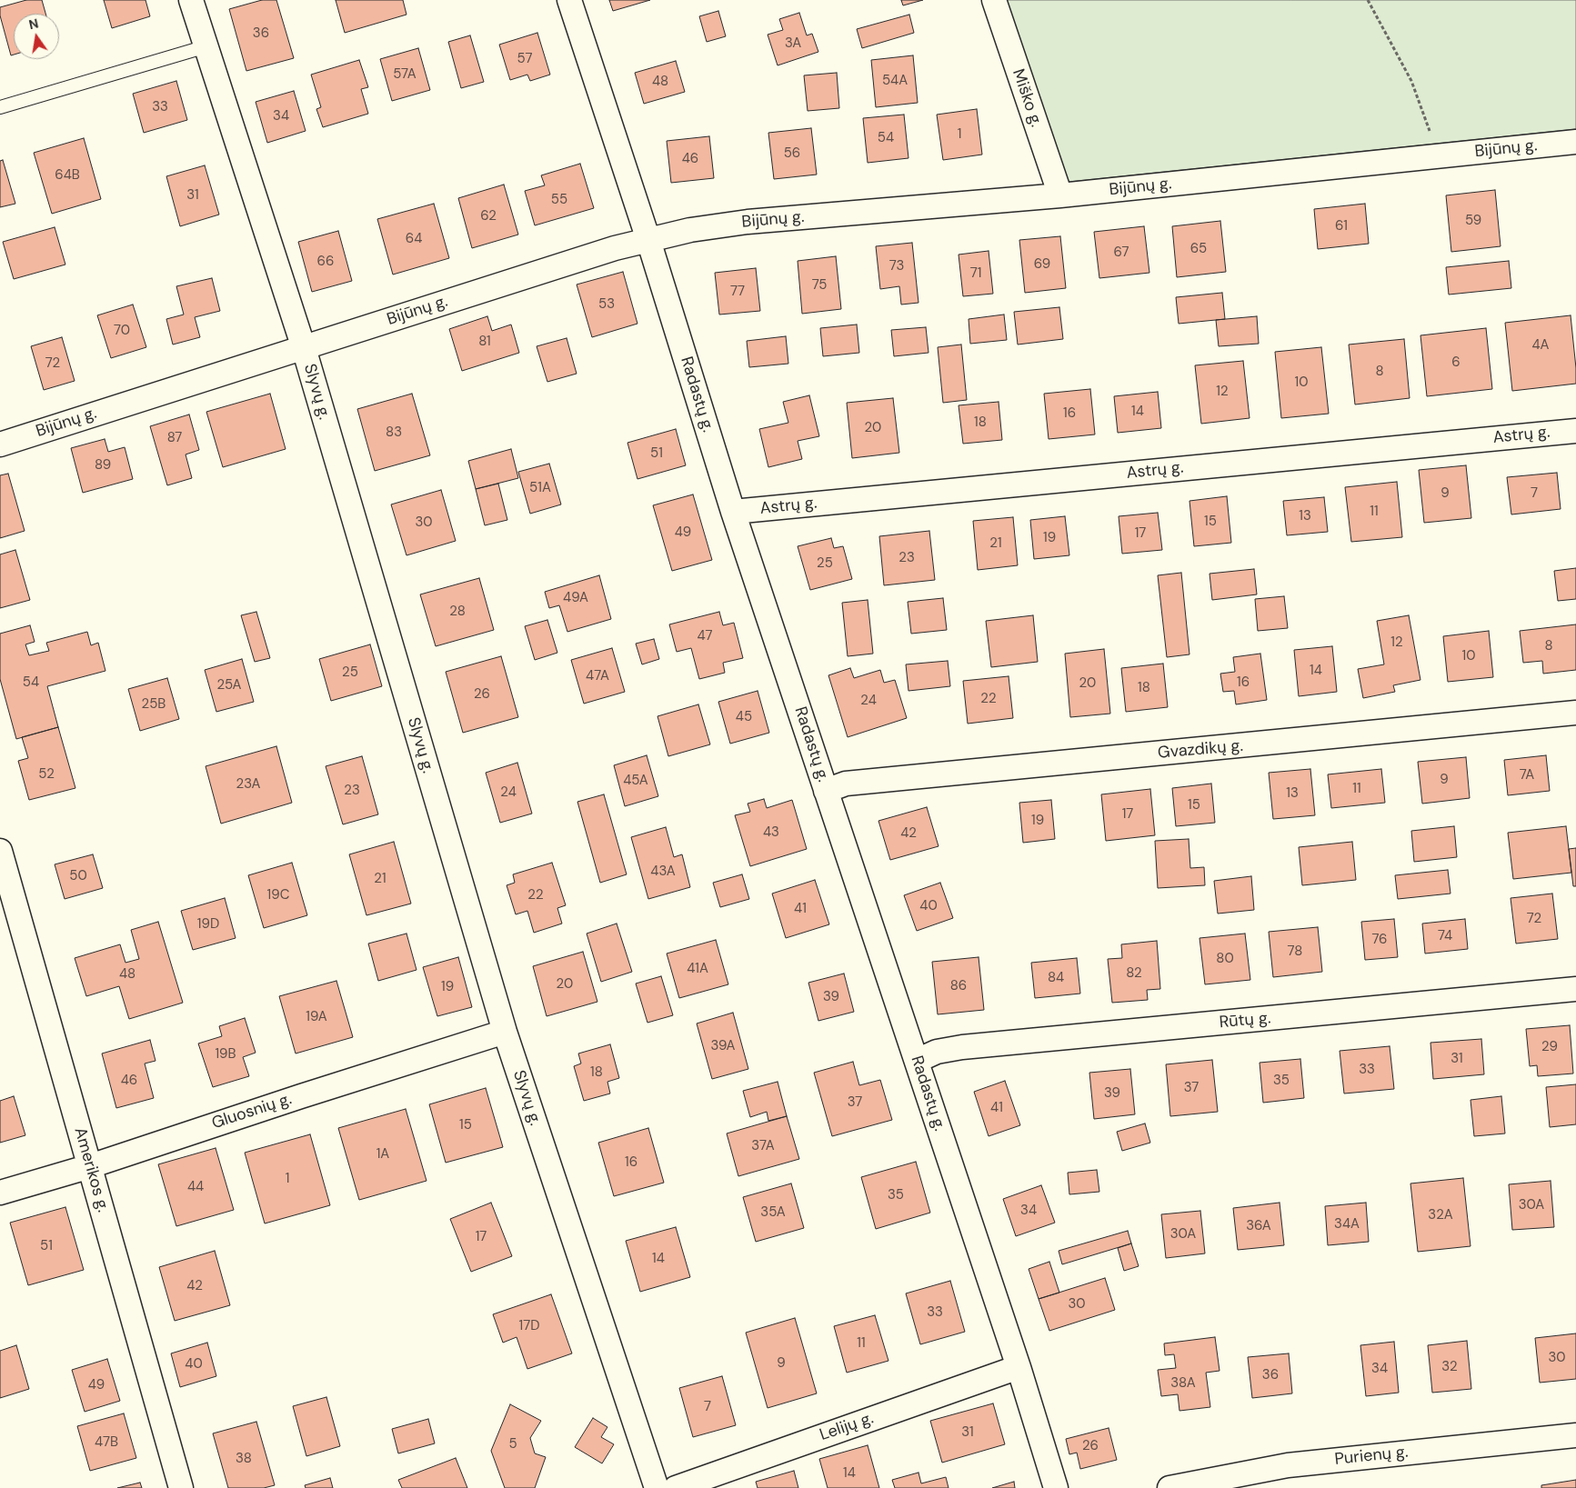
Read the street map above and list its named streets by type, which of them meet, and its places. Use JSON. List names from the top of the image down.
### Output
{
  "streets": {
    "street": [
      "Miško g.",
      "Bijūnų g.",
      "Slyvų g.",
      "Radastų g.",
      "Astrų g.",
      "Gvazdikų g.",
      "Rūtų g.",
      "Gluosnių g.",
      "Amerikos g.",
      "Lelijų g.",
      "Purienų g."
    ]
  },
  "crossings": [
    ["Miško g.", "Bijūnų g."],
    ["Bijūnų g.", "Slyvų g."],
    ["Bijūnų g.", "Radastų g."],
    ["Slyvų g.", "Gluosnių g."],
    ["Radastų g.", "Astrų g."],
    ["Radastų g.", "Gvazdikų g."],
    ["Radastų g.", "Rūtų g."],
    ["Radastų g.", "Lelijų g."],
    ["Gluosnių g.", "Amerikos g."]
  ],
  "house_numbers": [
    "36",
    "3A",
    "57",
    "57A",
    "54A",
    "48",
    "33",
    "34",
    "1",
    "54",
    "56",
    "46",
    "64B",
    "31",
    "55",
    "62",
    "59",
    "61",
    "64",
    "65",
    "67",
    "66",
    "69",
    "73",
    "71",
    "75",
    "77",
    "53",
    "70",
    "81",
    "4A",
    "6",
    "72",
    "8",
    "10",
    "12",
    "14",
    "16",
    "18",
    "20",
    "83",
    "87",
    "51",
    "89",
    "51A",
    "9",
    "7",
    "11",
    "13",
    "15",
    "30",
    "49",
    "17",
    "19",
    "21",
    "23",
    "25",
    "49A",
    "28",
    "47",
    "12",
    "8",
    "10",
    "14",
    "25",
    "47A",
    "54",
    "16",
    "20",
    "25A",
    "18",
    "26",
    "22",
    "24",
    "25B",
    "45",
    "52",
    "7A",
    "9",
    "45A",
    "23A",
    "11",
    "23",
    "24",
    "13",
    "15",
    "17",
    "19",
    "43",
    "42",
    "43A",
    "50",
    "21",
    "19C",
    "22",
    "40",
    "41",
    "72",
    "19D",
    "74",
    "76",
    "78",
    "80",
    "41A",
    "82",
    "48",
    "84",
    "20",
    "86",
    "19",
    "39",
    "19A",
    "39A",
    "29",
    "19B",
    "31",
    "33",
    "18",
    "46",
    "35",
    "37",
    "39",
    "37",
    "41",
    "15",
    "37A",
    "1A",
    "16",
    "1",
    "44",
    "35",
    "30A",
    "34",
    "35A",
    "32A",
    "34A",
    "36A",
    "30A",
    "17",
    "51",
    "14",
    "42",
    "30",
    "33",
    "17D",
    "11",
    "30",
    "9",
    "40",
    "32",
    "34",
    "36",
    "38A",
    "49",
    "7",
    "31",
    "47B",
    "5",
    "26",
    "38",
    "14"
  ],
  "north": "top"
}
